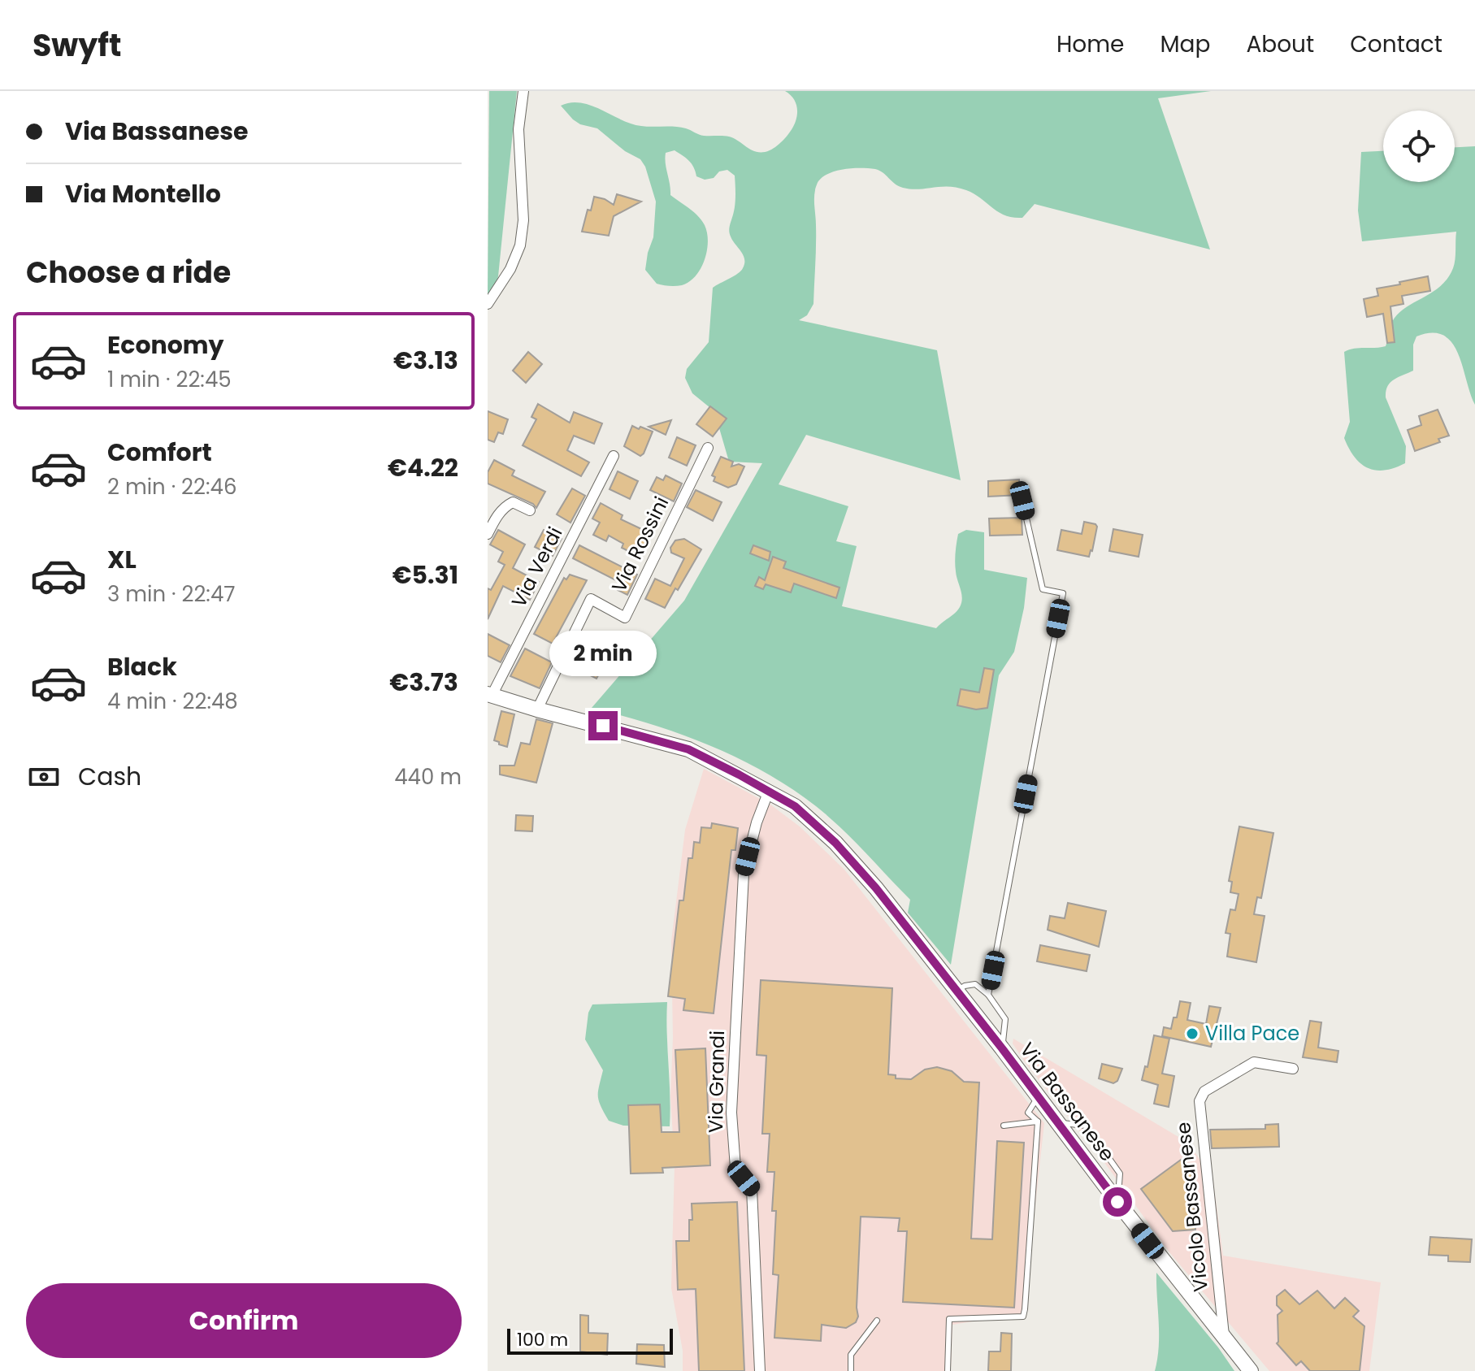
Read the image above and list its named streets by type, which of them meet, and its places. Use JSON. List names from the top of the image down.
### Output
{
  "streets": {
    "main road": ["Via Bassanese"],
    "street": [
      "Via Rossini",
      "Via Verdi",
      "Via Grandi",
      "Vicolo Bassanese"
    ]
  },
  "crossings": [
    ["Via Rossini", "Via Bassanese"],
    ["Via Verdi", "Via Bassanese"],
    ["Via Grandi", "Via Bassanese"],
    ["Via Bassanese", "Vicolo Bassanese"]
  ],
  "places": ["Villa Pace"],
  "scale_bar": "100 m",
  "page": {
    "header": "Swyft",
    "nav": [
      "Home",
      "Map",
      "About",
      "Contact"
    ],
    "banner": ["Via Bassanese", "Via Montello"],
    "heading": "Choose a ride",
    "list": [
      {
        "name": "Economy",
        "note": "1 min · 22:45",
        "value": "€3.13"
      },
      {
        "name": "Comfort",
        "note": "2 min · 22:46",
        "value": "€4.22"
      },
      {
        "name": "XL",
        "note": "3 min · 22:47",
        "value": "€5.31"
      },
      {
        "name": "Black",
        "note": "4 min · 22:48",
        "value": "€3.73"
      }
    ],
    "bubble": "2 min",
    "pay": ["Cash", "440 m"],
    "buttons": "Confirm",
    "scale": "100 m"
  }
}
